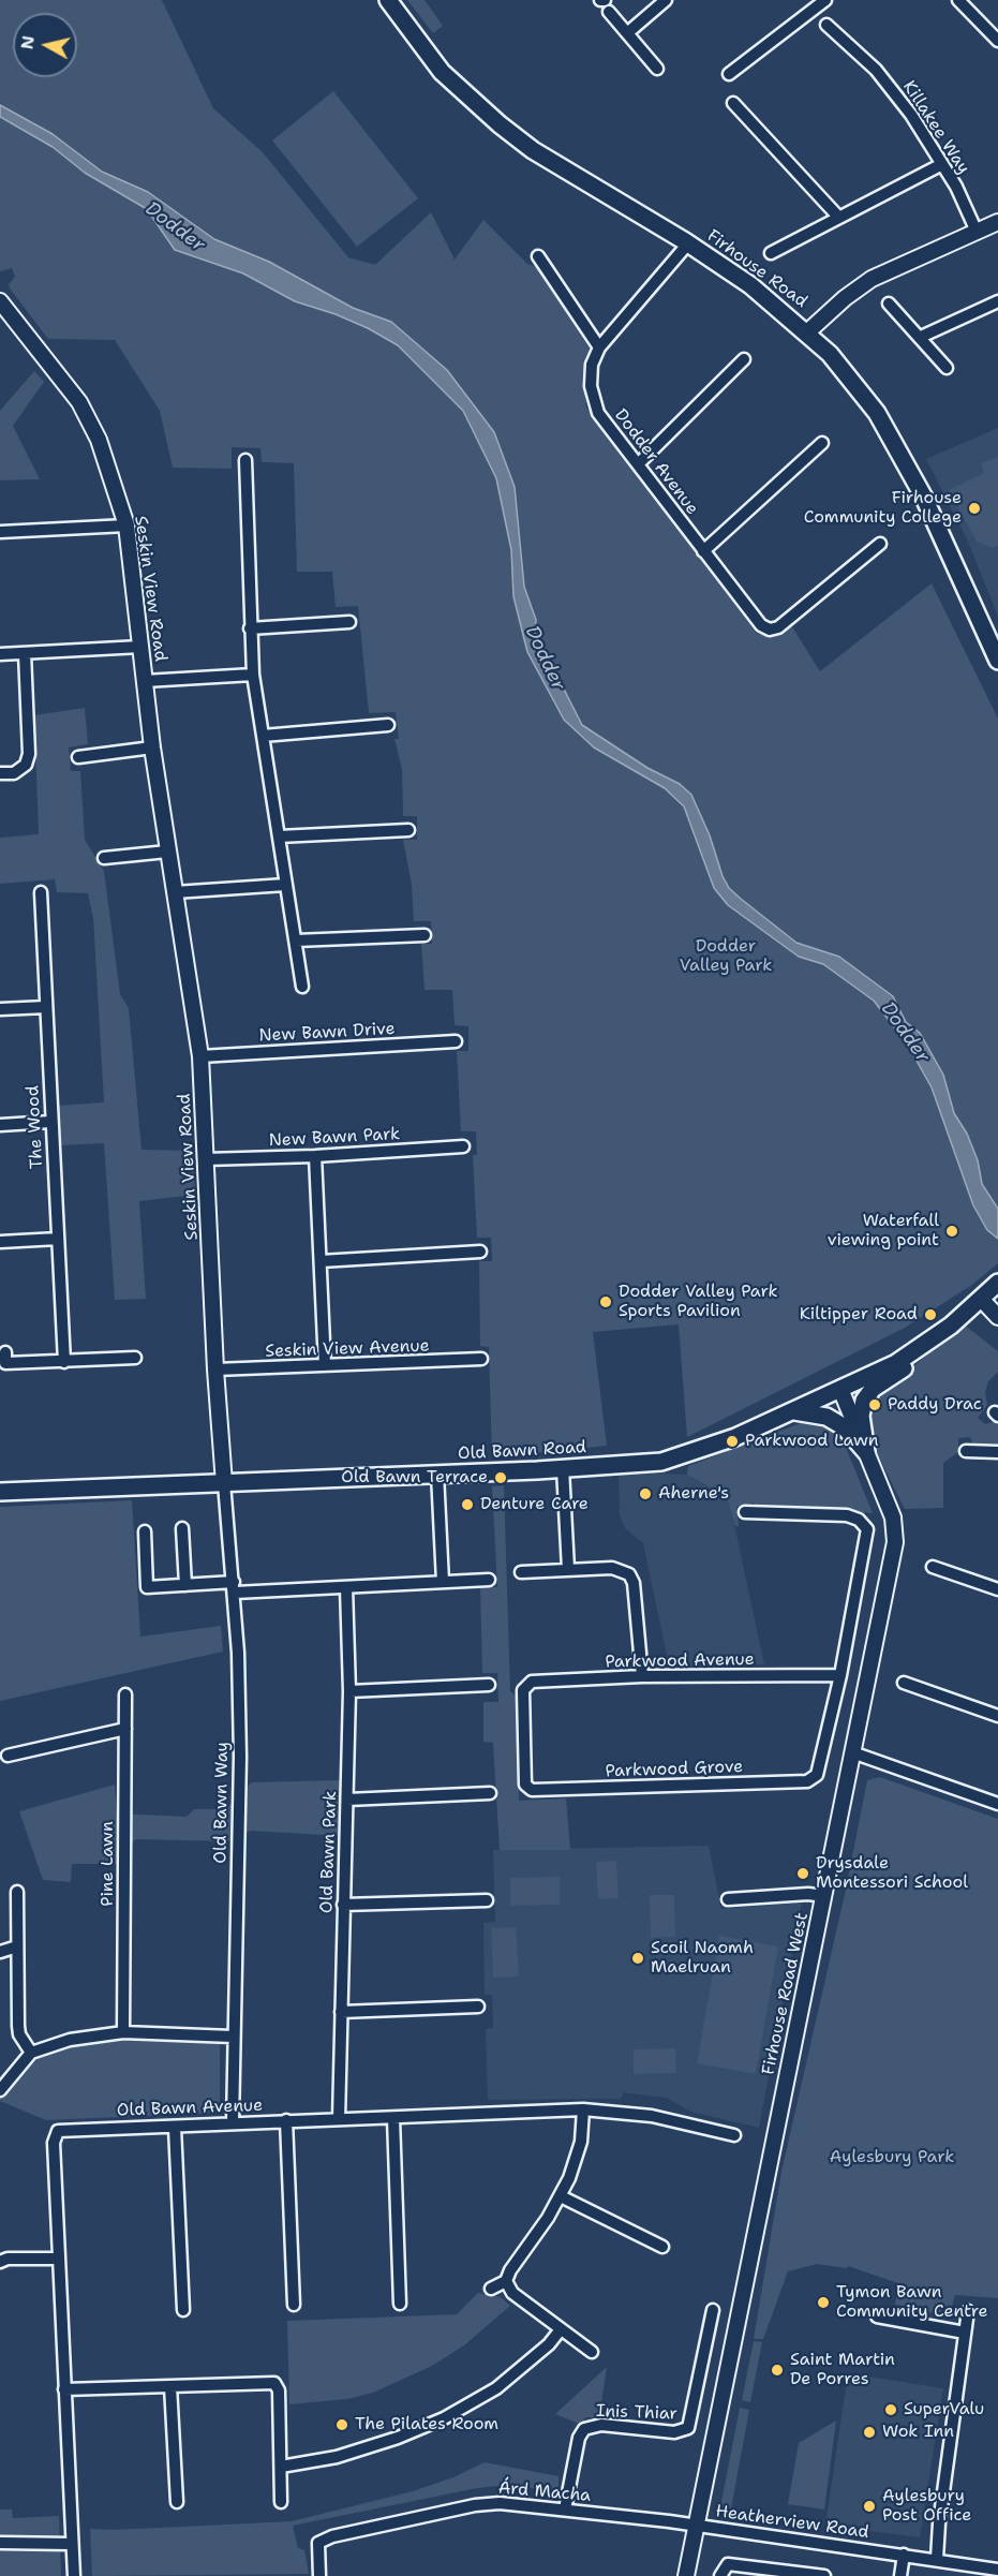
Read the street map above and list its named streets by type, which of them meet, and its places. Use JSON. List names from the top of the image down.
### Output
{
  "streets": {
    "main road": ["Firhouse Road", "Old Bawn Road"],
    "street": [
      "Killakee Way",
      "Dodder Avenue",
      "Seskin View Road",
      "New Bawn Drive",
      "The Wood",
      "New Bawn Park",
      "Seskin View Avenue",
      "Parkwood Avenue",
      "Parkwood Grove",
      "Old Bawn Way",
      "Old Bawn Park",
      "Pine Lawn",
      "Firhouse Road West",
      "Old Bawn Avenue",
      "Inis Thiar",
      "Árd Macha",
      "Heatherview Road"
    ]
  },
  "crossings": [
    ["Firhouse Road", "Dodder Avenue"],
    ["Seskin View Road", "New Bawn Drive"],
    ["Seskin View Road", "New Bawn Park"],
    ["Seskin View Road", "Seskin View Avenue"],
    ["Seskin View Road", "Old Bawn Road"],
    ["Seskin View Road", "Old Bawn Way"],
    ["Old Bawn Road", "Old Bawn Way"],
    ["Old Bawn Road", "Firhouse Road West"],
    ["Parkwood Avenue", "Parkwood Grove"],
    ["Old Bawn Way", "Old Bawn Avenue"],
    ["Old Bawn Park", "Old Bawn Avenue"],
    ["Firhouse Road West", "Árd Macha"],
    ["Firhouse Road West", "Heatherview Road"],
    ["Inis Thiar", "Árd Macha"],
    ["Árd Macha", "Heatherview Road"]
  ],
  "water": ["Dodder"],
  "parks": ["Dodder Valley Park", "Aylesbury Park"],
  "places": [
    "Firhouse Community College",
    "Waterfall viewing point",
    "Dodder Valley Park Sports Pavilion",
    "Kiltipper Road",
    "Paddy Drac",
    "Parkwood Lawn",
    "Old Bawn Terrace",
    "Aherne's",
    "Denture Care",
    "Drysdale Montessori School",
    "Scoil Naomh Maelruan",
    "Tymon Bawn Community Centre",
    "Saint Martin De Porres",
    "SuperValu",
    "The Pilates Room",
    "Wok Inn",
    "Aylesbury Post Office"
  ],
  "north": "left"
}
